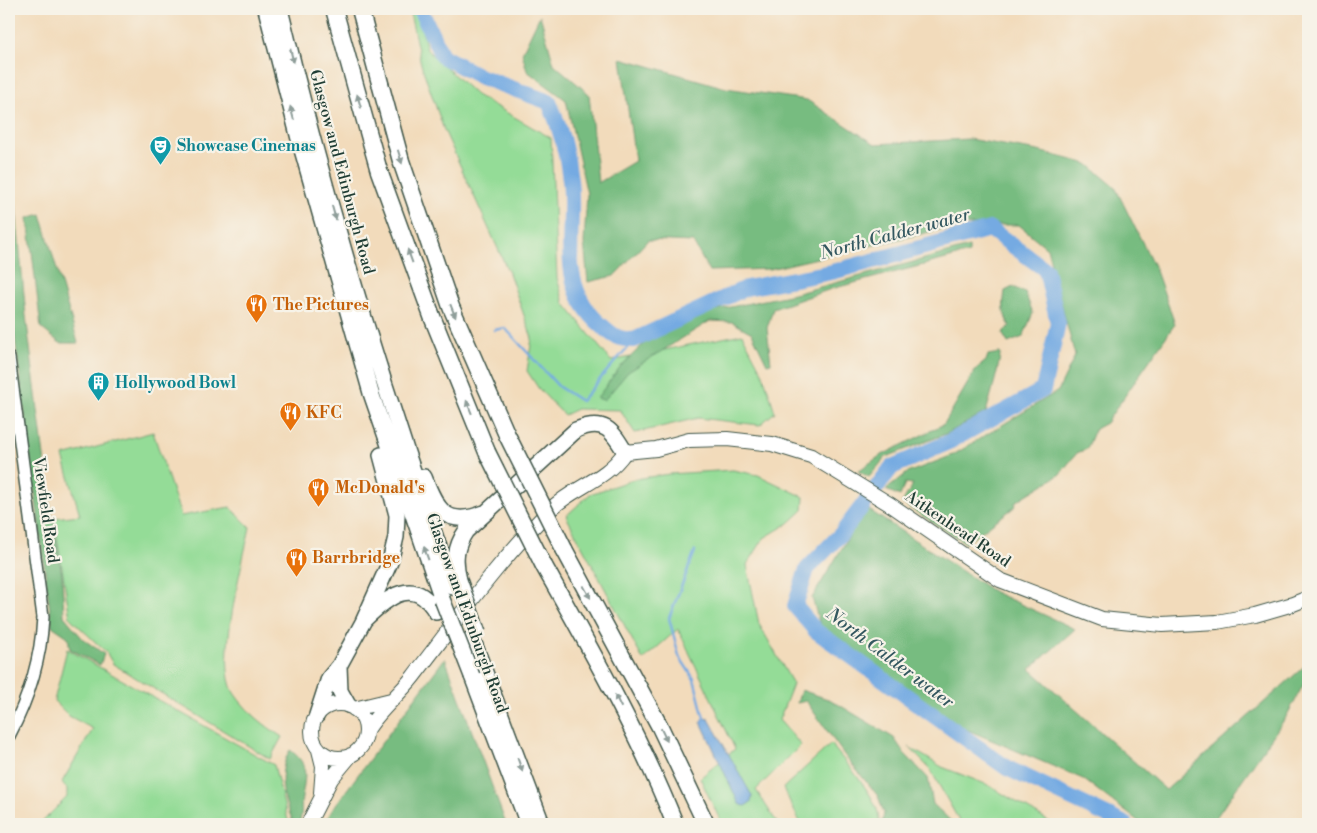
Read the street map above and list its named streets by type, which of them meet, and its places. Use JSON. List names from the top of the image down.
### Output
{
  "streets": {
    "highway": ["Glasgow and Edinburgh Road"],
    "main road": ["Aitkenhead Road"],
    "street": ["Viewfield Road"]
  },
  "water": ["North Calder water"],
  "places": {
    "theatre": ["Showcase Cinemas"],
    "restaurant": [
      "The Pictures",
      "KFC",
      "McDonald's",
      "Barrbridge"
    ],
    "building": ["Hollywood Bowl"]
  }
}
